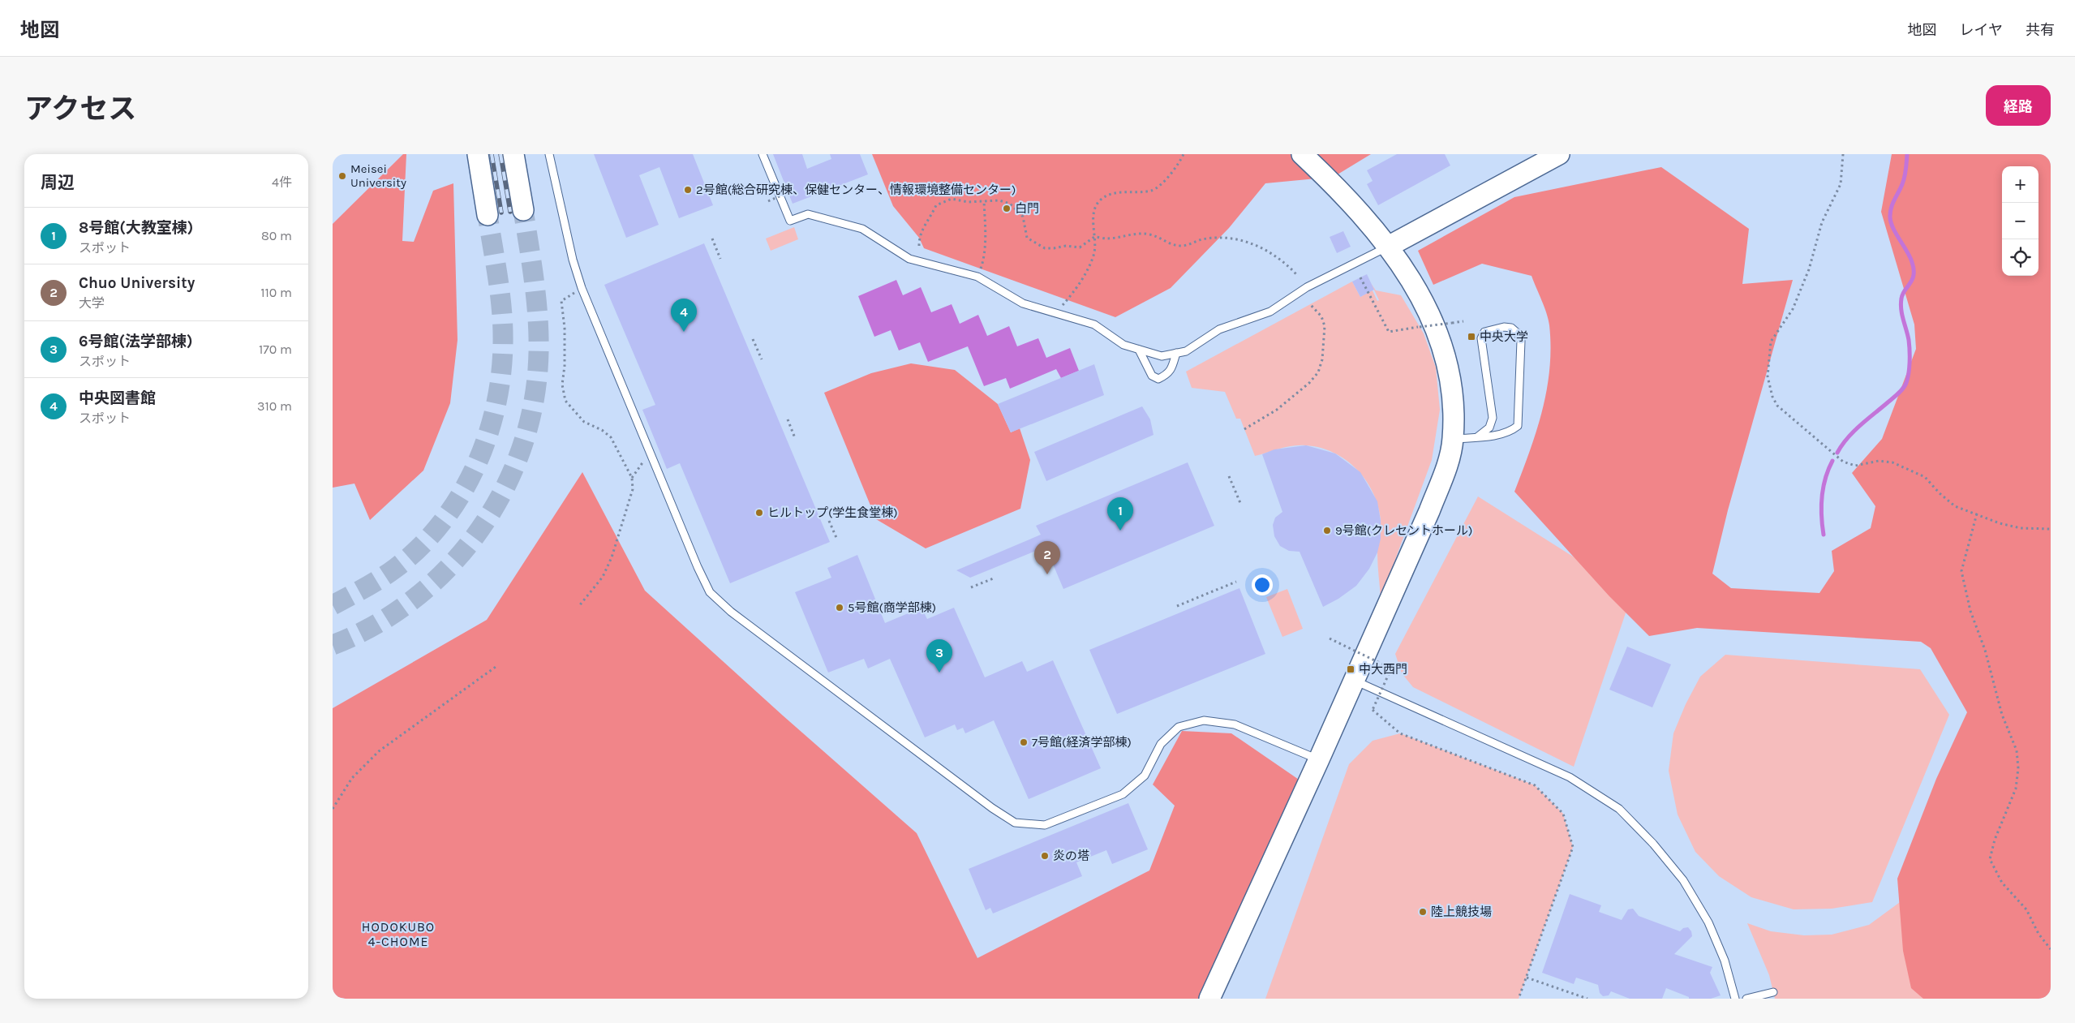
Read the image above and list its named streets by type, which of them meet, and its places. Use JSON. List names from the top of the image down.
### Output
{
  "districts": ["HODOKUBO 4-CHOME"],
  "places": {
    "other": [
      "Meisei University",
      "2号館(総合研究棟、保健センター、情報環境整備センター)",
      "白門",
      "ヒルトップ(学生食堂棟)",
      "9号館(クレセントホール)",
      "5号館(商学部棟)",
      "7号館(経済学部棟)",
      "炎の塔",
      "陸上競技場"
    ],
    "transit": ["中央大学", "中大西門"]
  },
  "page": {
    "header": "地図",
    "nav": ["地図", "レイヤ", "共有"],
    "title": "アクセス",
    "buttons": "経路",
    "heading": ["周辺", "4件"],
    "map_buttons": ["+", "−"],
    "list": [
      {
        "mark": "1",
        "name": "8号館(大教室棟)",
        "note": "スポット",
        "value": "80 m"
      },
      {
        "mark": "2",
        "name": "Chuo University",
        "note": "大学",
        "value": "110 m"
      },
      {
        "mark": "3",
        "name": "6号館(法学部棟)",
        "note": "スポット",
        "value": "170 m"
      },
      {
        "mark": "4",
        "name": "中央図書館",
        "note": "スポット",
        "value": "310 m"
      }
    ],
    "pins": [
      "4",
      "1",
      "2",
      "3"
    ]
  }
}
